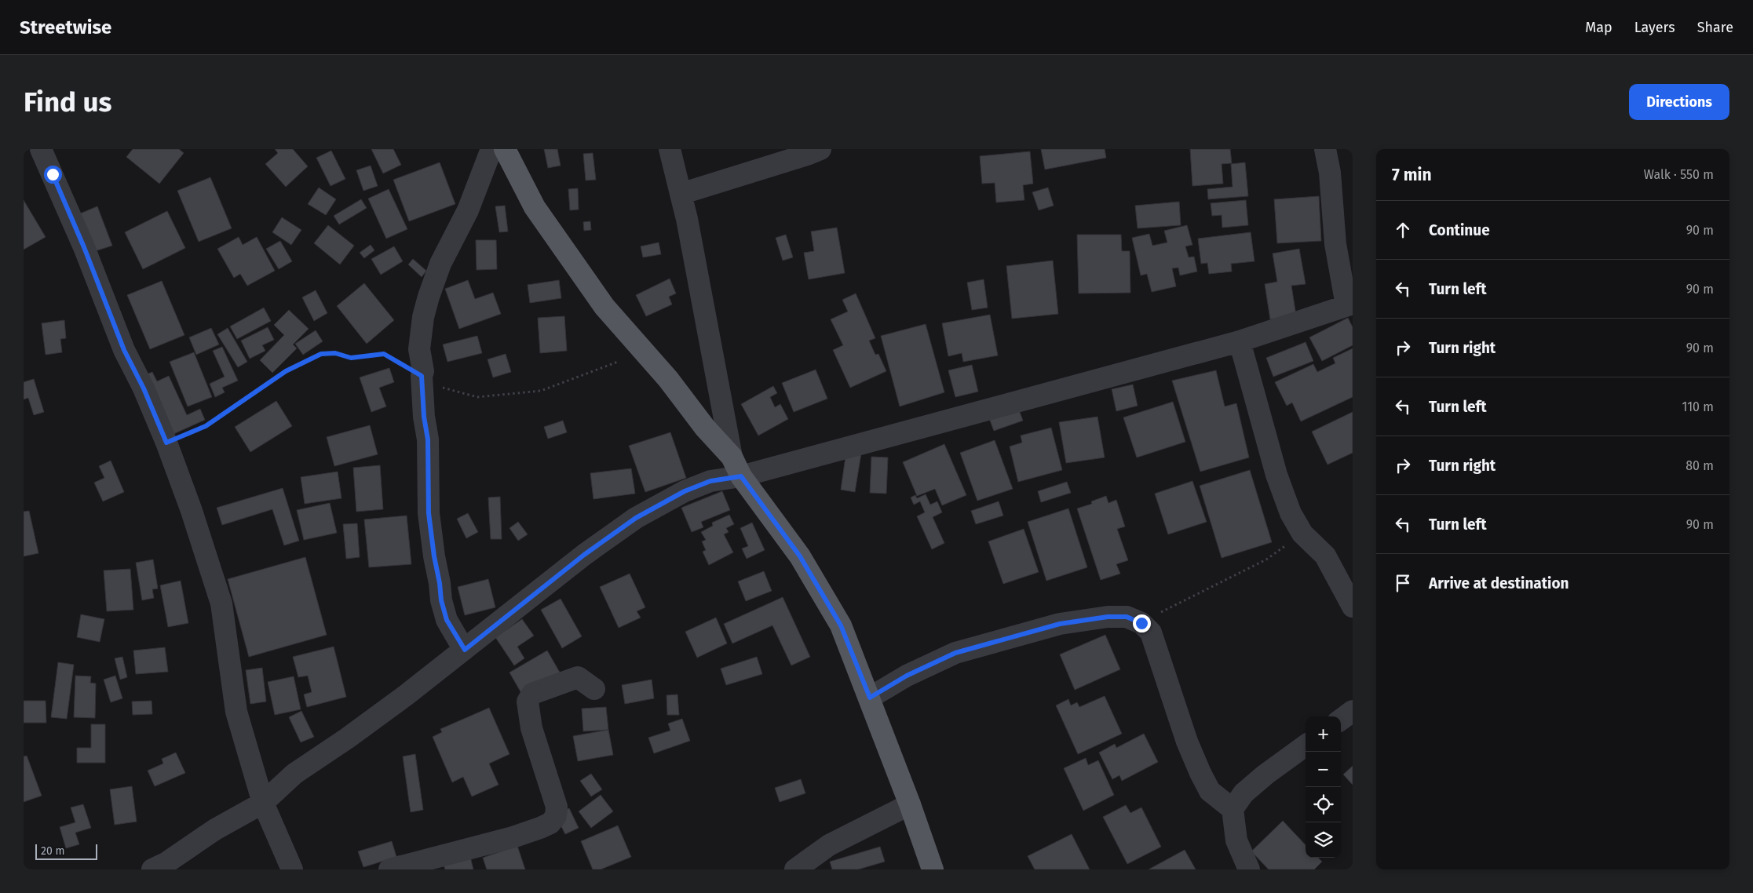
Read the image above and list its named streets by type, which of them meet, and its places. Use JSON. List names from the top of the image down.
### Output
{
  "scale_bar": "20 m",
  "page": {
    "header": "Streetwise",
    "nav": ["Map", "Layers", "Share"],
    "buttons": "Directions",
    "title": "Find us",
    "heading": ["7 min", "Walk · 550 m"],
    "list": [
      ["Continue", "90 m"],
      ["Turn left", "90 m"],
      ["Turn right", "90 m"],
      ["Turn left", "110 m"],
      ["Turn right", "80 m"],
      ["Turn left", "90 m"],
      "Arrive at destination"
    ],
    "map_buttons": ["+", "−"],
    "scale": "20 m"
  }
}
